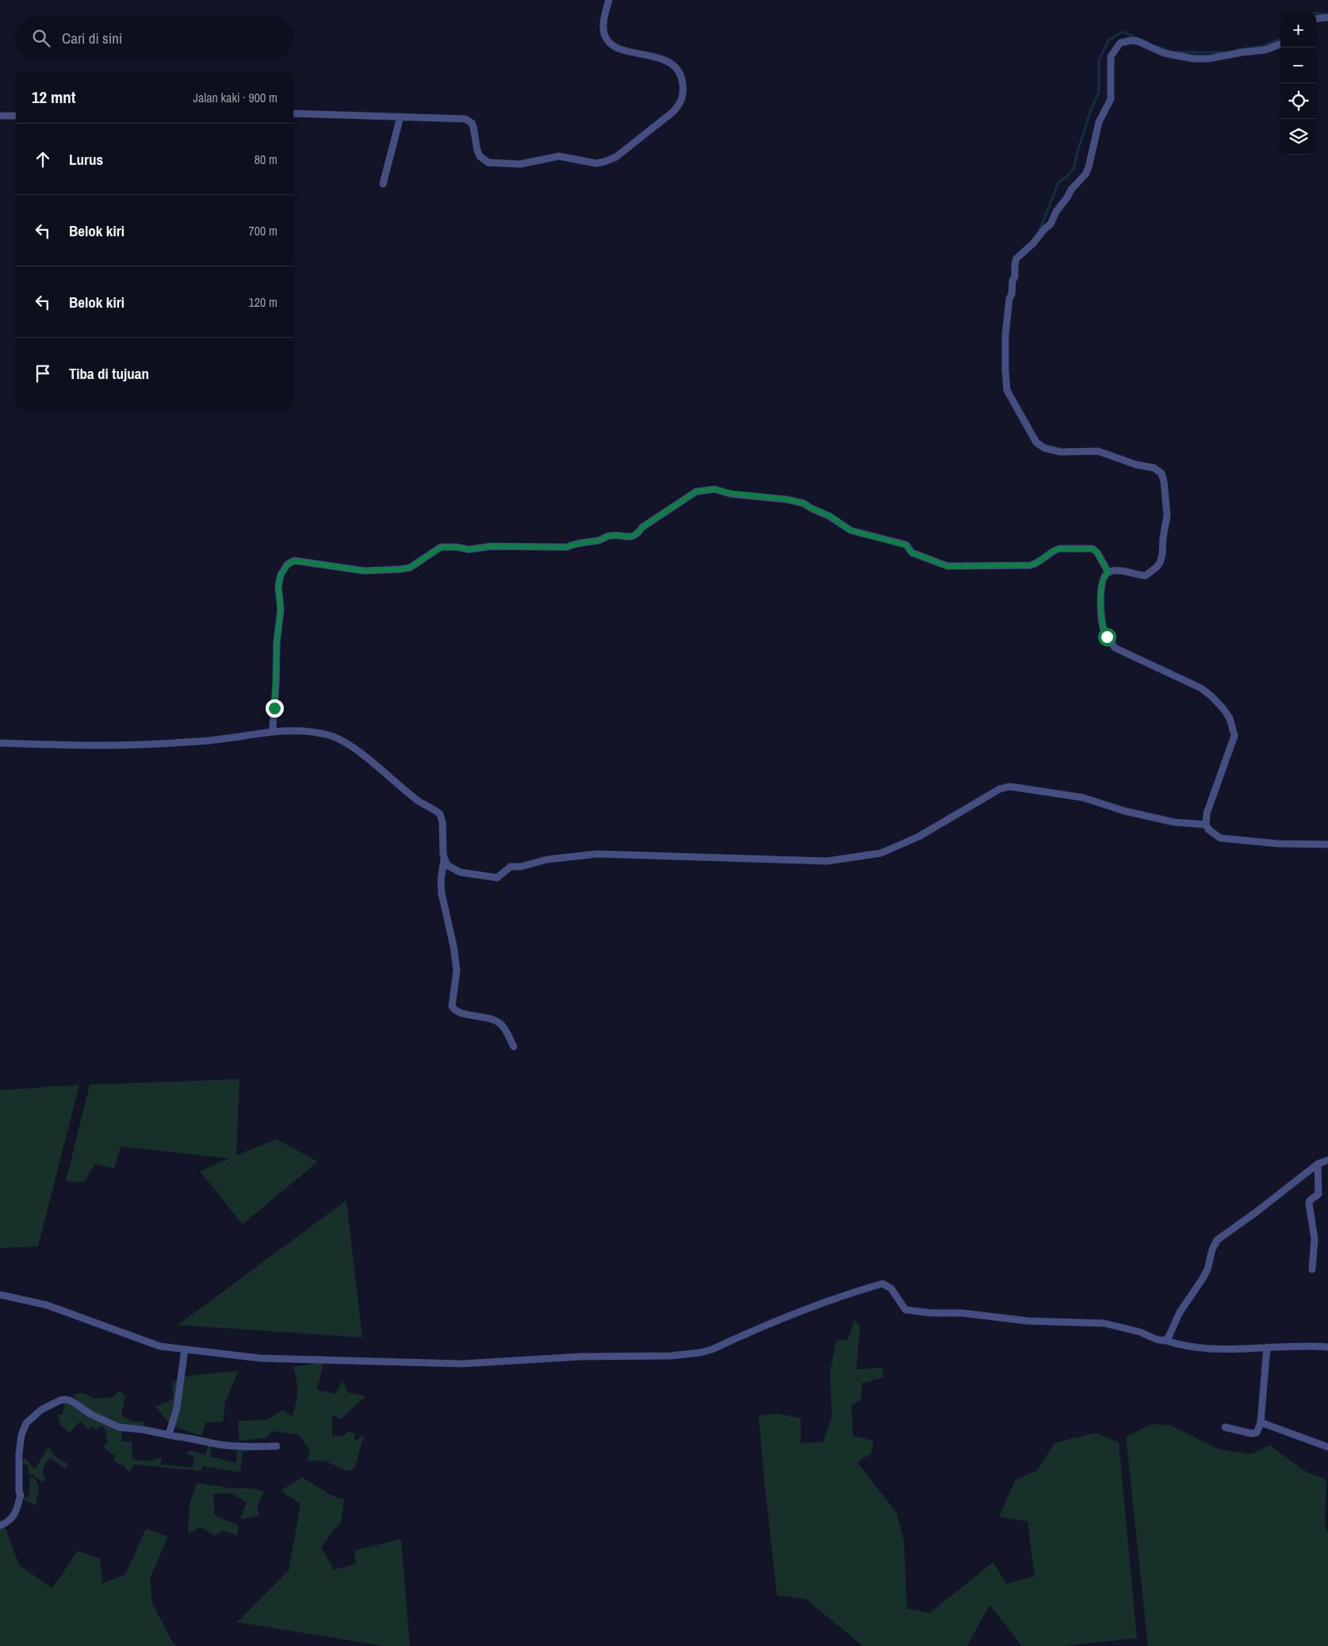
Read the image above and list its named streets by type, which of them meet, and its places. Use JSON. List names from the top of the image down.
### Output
{
  "page": {
    "map_buttons": ["+", "−"],
    "search": "Cari di sini",
    "heading": ["12 mnt", "Jalan kaki · 900 m"],
    "list": [
      ["Lurus", "80 m"],
      ["Belok kiri", "700 m"],
      ["Belok kiri", "120 m"],
      "Tiba di tujuan"
    ]
  }
}
